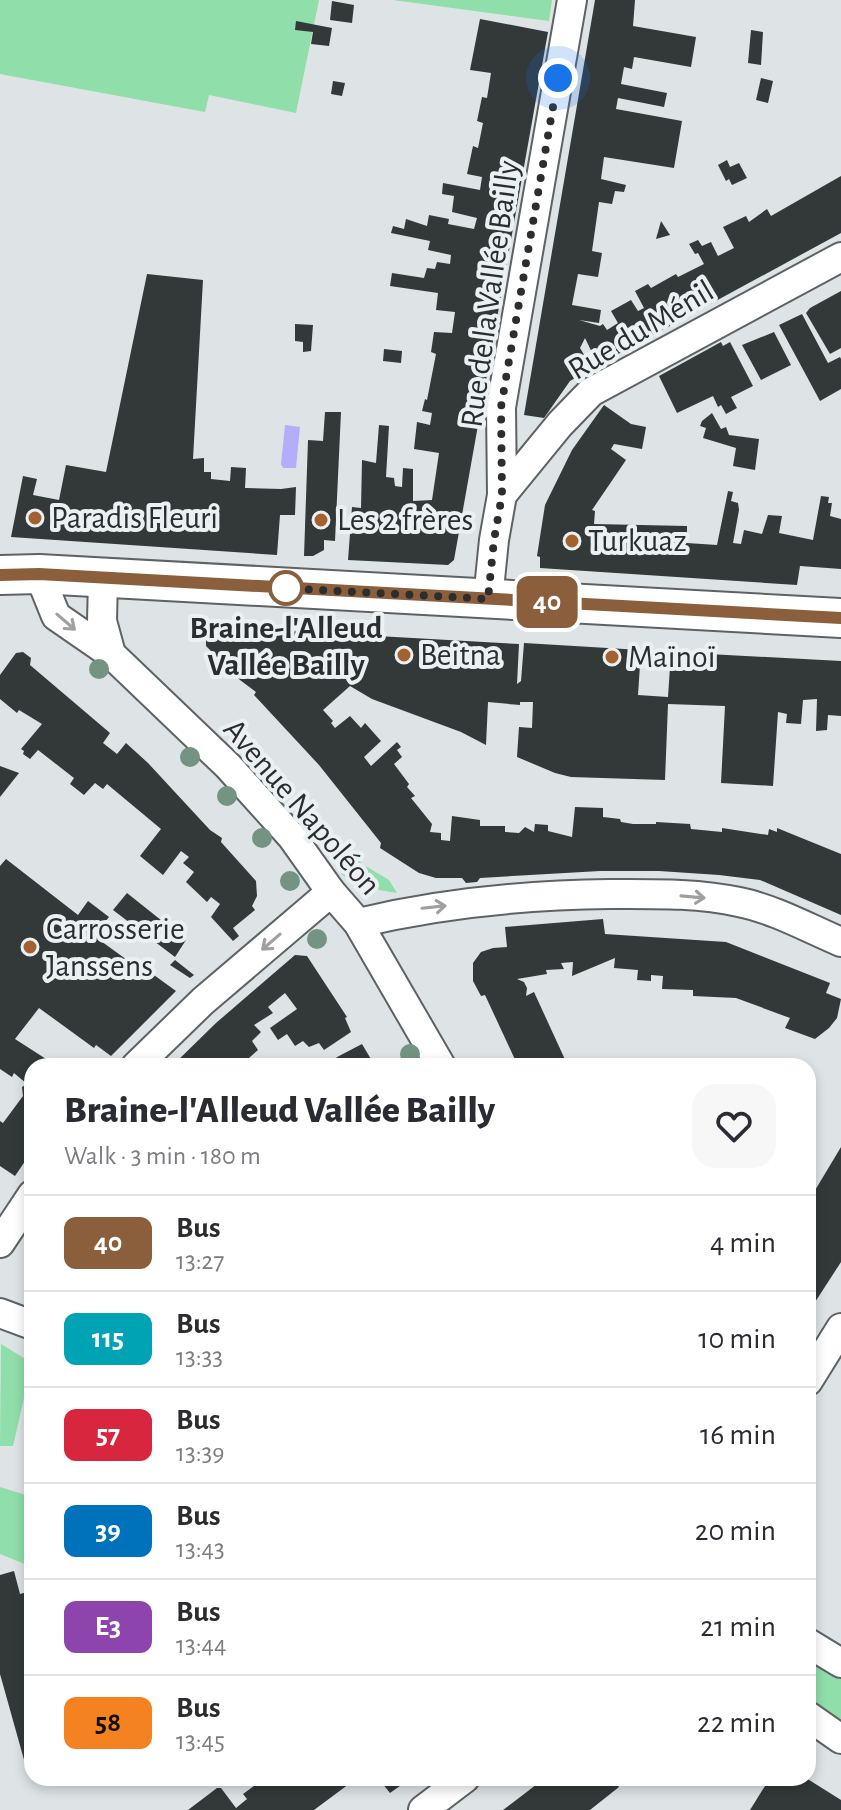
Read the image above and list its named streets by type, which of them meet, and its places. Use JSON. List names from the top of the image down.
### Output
{
  "streets": {
    "street": ["Rue de la Vallée Bailly", "Rue du Ménil", "Avenue Napoléon"]
  },
  "crossings": [
    ["Rue de la Vallée Bailly", "Rue du Ménil"]
  ],
  "places": [
    "Paradis Fleuri",
    "Les 2 frères",
    "Turkuaz",
    "Braine-l'Alleud Vallée Bailly",
    "Beitna",
    "Maïnoï",
    "Carrosserie Janssens"
  ],
  "lines": ["bus line 40"],
  "page": {
    "on_map": "40",
    "heading": ["Braine-l'Alleud Vallée Bailly", "Walk · 3 min · 180 m"],
    "list": [
      {
        "mark": "40",
        "name": "Bus",
        "note": "13:27",
        "value": "4 min"
      },
      {
        "mark": "115",
        "name": "Bus",
        "note": "13:33",
        "value": "10 min"
      },
      {
        "mark": "57",
        "name": "Bus",
        "note": "13:39",
        "value": "16 min"
      },
      {
        "mark": "39",
        "name": "Bus",
        "note": "13:43",
        "value": "20 min"
      },
      {
        "mark": "E3",
        "name": "Bus",
        "note": "13:44",
        "value": "21 min"
      },
      {
        "mark": "58",
        "name": "Bus",
        "note": "13:45",
        "value": "22 min"
      }
    ]
  }
}
